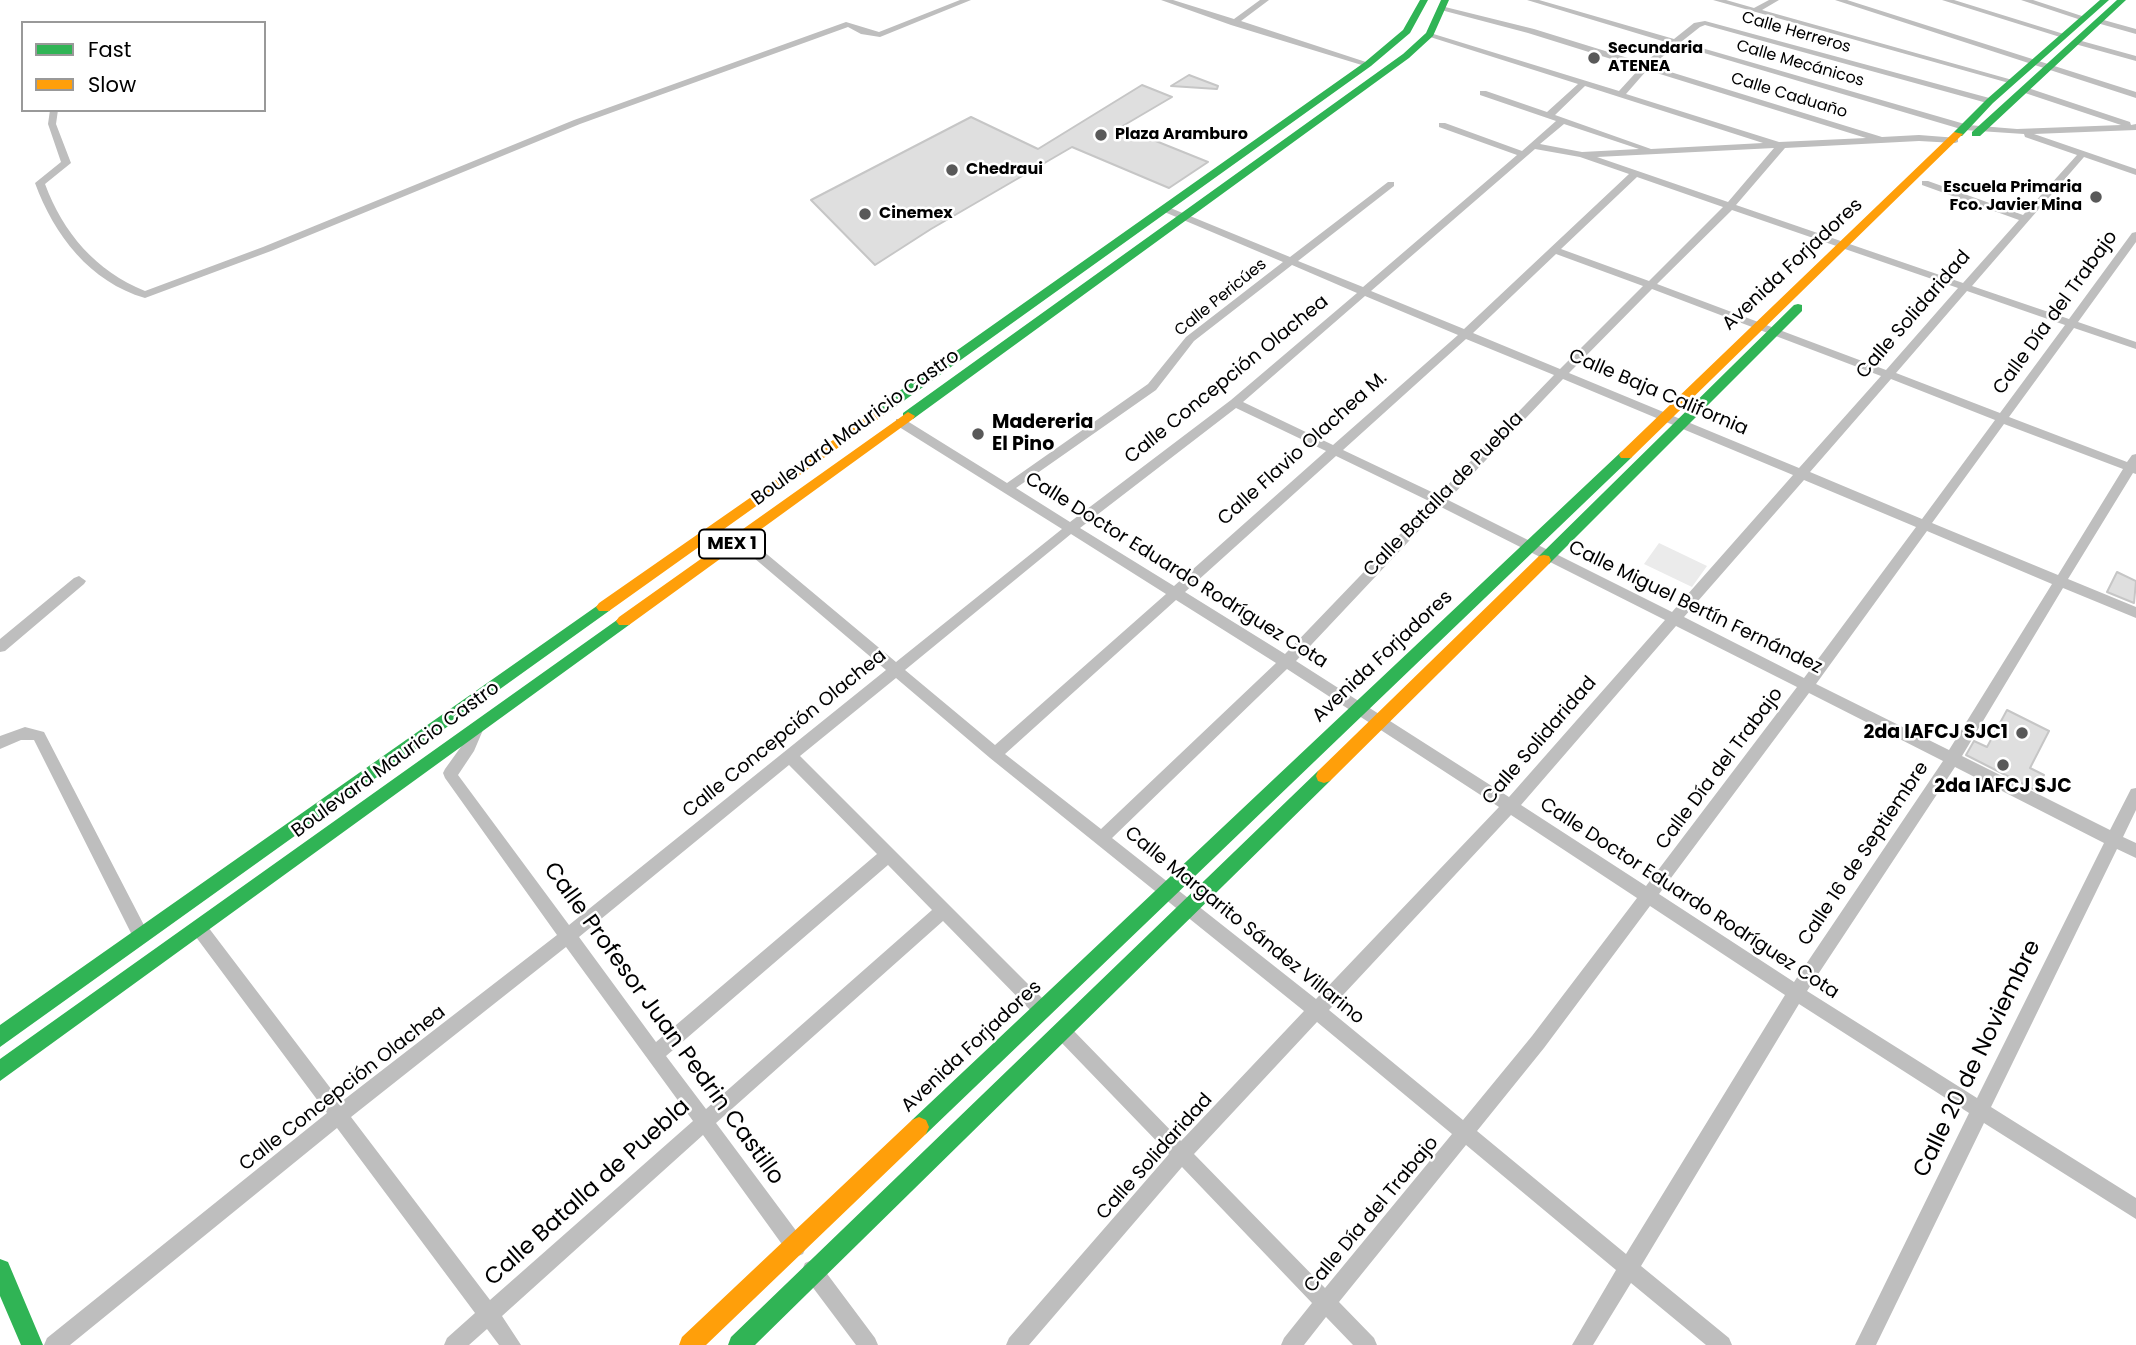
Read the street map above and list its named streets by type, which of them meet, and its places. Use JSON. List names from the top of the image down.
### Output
{
  "streets": {
    "main road": ["Avenida Forjadores", "Boulevard Mauricio Castro", "MEX 1"],
    "street": [
      "Calle Herreros",
      "Calle Mecánicos",
      "Calle Caduaño",
      "Calle Pericúes",
      "Calle Día del Trabajo",
      "Calle Solidaridad",
      "Calle Concepción Olachea",
      "Calle Baja California",
      "Calle Flavio Olachea M.",
      "Calle Batalla de Puebla",
      "Calle Doctor Eduardo Rodríguez Cota",
      "Calle Miguel Bertín Fernández",
      "Calle 16 de Septiembre",
      "Calle Margarito Sández Villarino",
      "Calle Profesor Juan Pedrin Castillo",
      "Calle 20 de Noviembre"
    ]
  },
  "crossings": [
    ["Calle Herreros", "Calle Mecánicos"],
    ["Calle Herreros", "Calle Caduaño"],
    ["Calle Herreros", "Avenida Forjadores"],
    ["Calle Mecánicos", "Avenida Forjadores"],
    ["Calle Caduaño", "Boulevard Mauricio Castro"],
    ["Avenida Forjadores", "Calle Baja California"],
    ["Avenida Forjadores", "Calle Doctor Eduardo Rodríguez Cota"],
    ["Avenida Forjadores", "Calle Miguel Bertín Fernández"],
    ["Avenida Forjadores", "Calle Margarito Sández Villarino"],
    ["Avenida Forjadores", "Calle Profesor Juan Pedrin Castillo"],
    ["Calle Pericúes", "Calle Baja California"],
    ["Calle Pericúes", "Calle Doctor Eduardo Rodríguez Cota"],
    ["Calle Día del Trabajo", "Calle Baja California"],
    ["Calle Día del Trabajo", "Calle Doctor Eduardo Rodríguez Cota"],
    ["Calle Día del Trabajo", "Calle Miguel Bertín Fernández"],
    ["Calle Día del Trabajo", "Calle Margarito Sández Villarino"],
    ["Calle Solidaridad", "Calle Baja California"],
    ["Calle Solidaridad", "Calle Doctor Eduardo Rodríguez Cota"],
    ["Calle Solidaridad", "Calle Miguel Bertín Fernández"],
    ["Calle Solidaridad", "Calle Margarito Sández Villarino"],
    ["Calle Concepción Olachea", "Calle Baja California"],
    ["Calle Concepción Olachea", "Calle Doctor Eduardo Rodríguez Cota"],
    ["Calle Concepción Olachea", "Calle Miguel Bertín Fernández"],
    ["Calle Concepción Olachea", "Calle Margarito Sández Villarino"],
    ["Calle Concepción Olachea", "Calle Profesor Juan Pedrin Castillo"],
    ["Calle Baja California", "Boulevard Mauricio Castro"],
    ["Calle Baja California", "Calle Flavio Olachea M."],
    ["Calle Baja California", "Calle Batalla de Puebla"],
    ["Calle Baja California", "Calle 16 de Septiembre"],
    ["Boulevard Mauricio Castro", "Calle Doctor Eduardo Rodríguez Cota"],
    ["Boulevard Mauricio Castro", "Calle Margarito Sández Villarino"],
    ["Boulevard Mauricio Castro", "Calle Profesor Juan Pedrin Castillo"],
    ["Calle Flavio Olachea M.", "Calle Doctor Eduardo Rodríguez Cota"],
    ["Calle Flavio Olachea M.", "Calle Miguel Bertín Fernández"],
    ["Calle Flavio Olachea M.", "Calle Margarito Sández Villarino"],
    ["Calle Batalla de Puebla", "Calle Doctor Eduardo Rodríguez Cota"],
    ["Calle Batalla de Puebla", "Calle Miguel Bertín Fernández"],
    ["Calle Batalla de Puebla", "Calle Margarito Sández Villarino"],
    ["Calle Batalla de Puebla", "Calle Profesor Juan Pedrin Castillo"],
    ["Calle Doctor Eduardo Rodríguez Cota", "Calle 16 de Septiembre"],
    ["Calle Doctor Eduardo Rodríguez Cota", "Calle 20 de Noviembre"],
    ["Calle Miguel Bertín Fernández", "Calle 16 de Septiembre"],
    ["Calle Miguel Bertín Fernández", "Calle 20 de Noviembre"],
    ["Calle 16 de Septiembre", "Calle Margarito Sández Villarino"]
  ],
  "places": [
    "Secundaria ATENEA",
    "Plaza Aramburo",
    "Chedraui",
    "Escuela Primaria Fco. Javier Mina",
    "Cinemex",
    "Madereria El Pino",
    "2da IAFCJ SJC1",
    "2da IAFCJ SJC"
  ],
  "legend": ["Fast", "Slow"]
}
